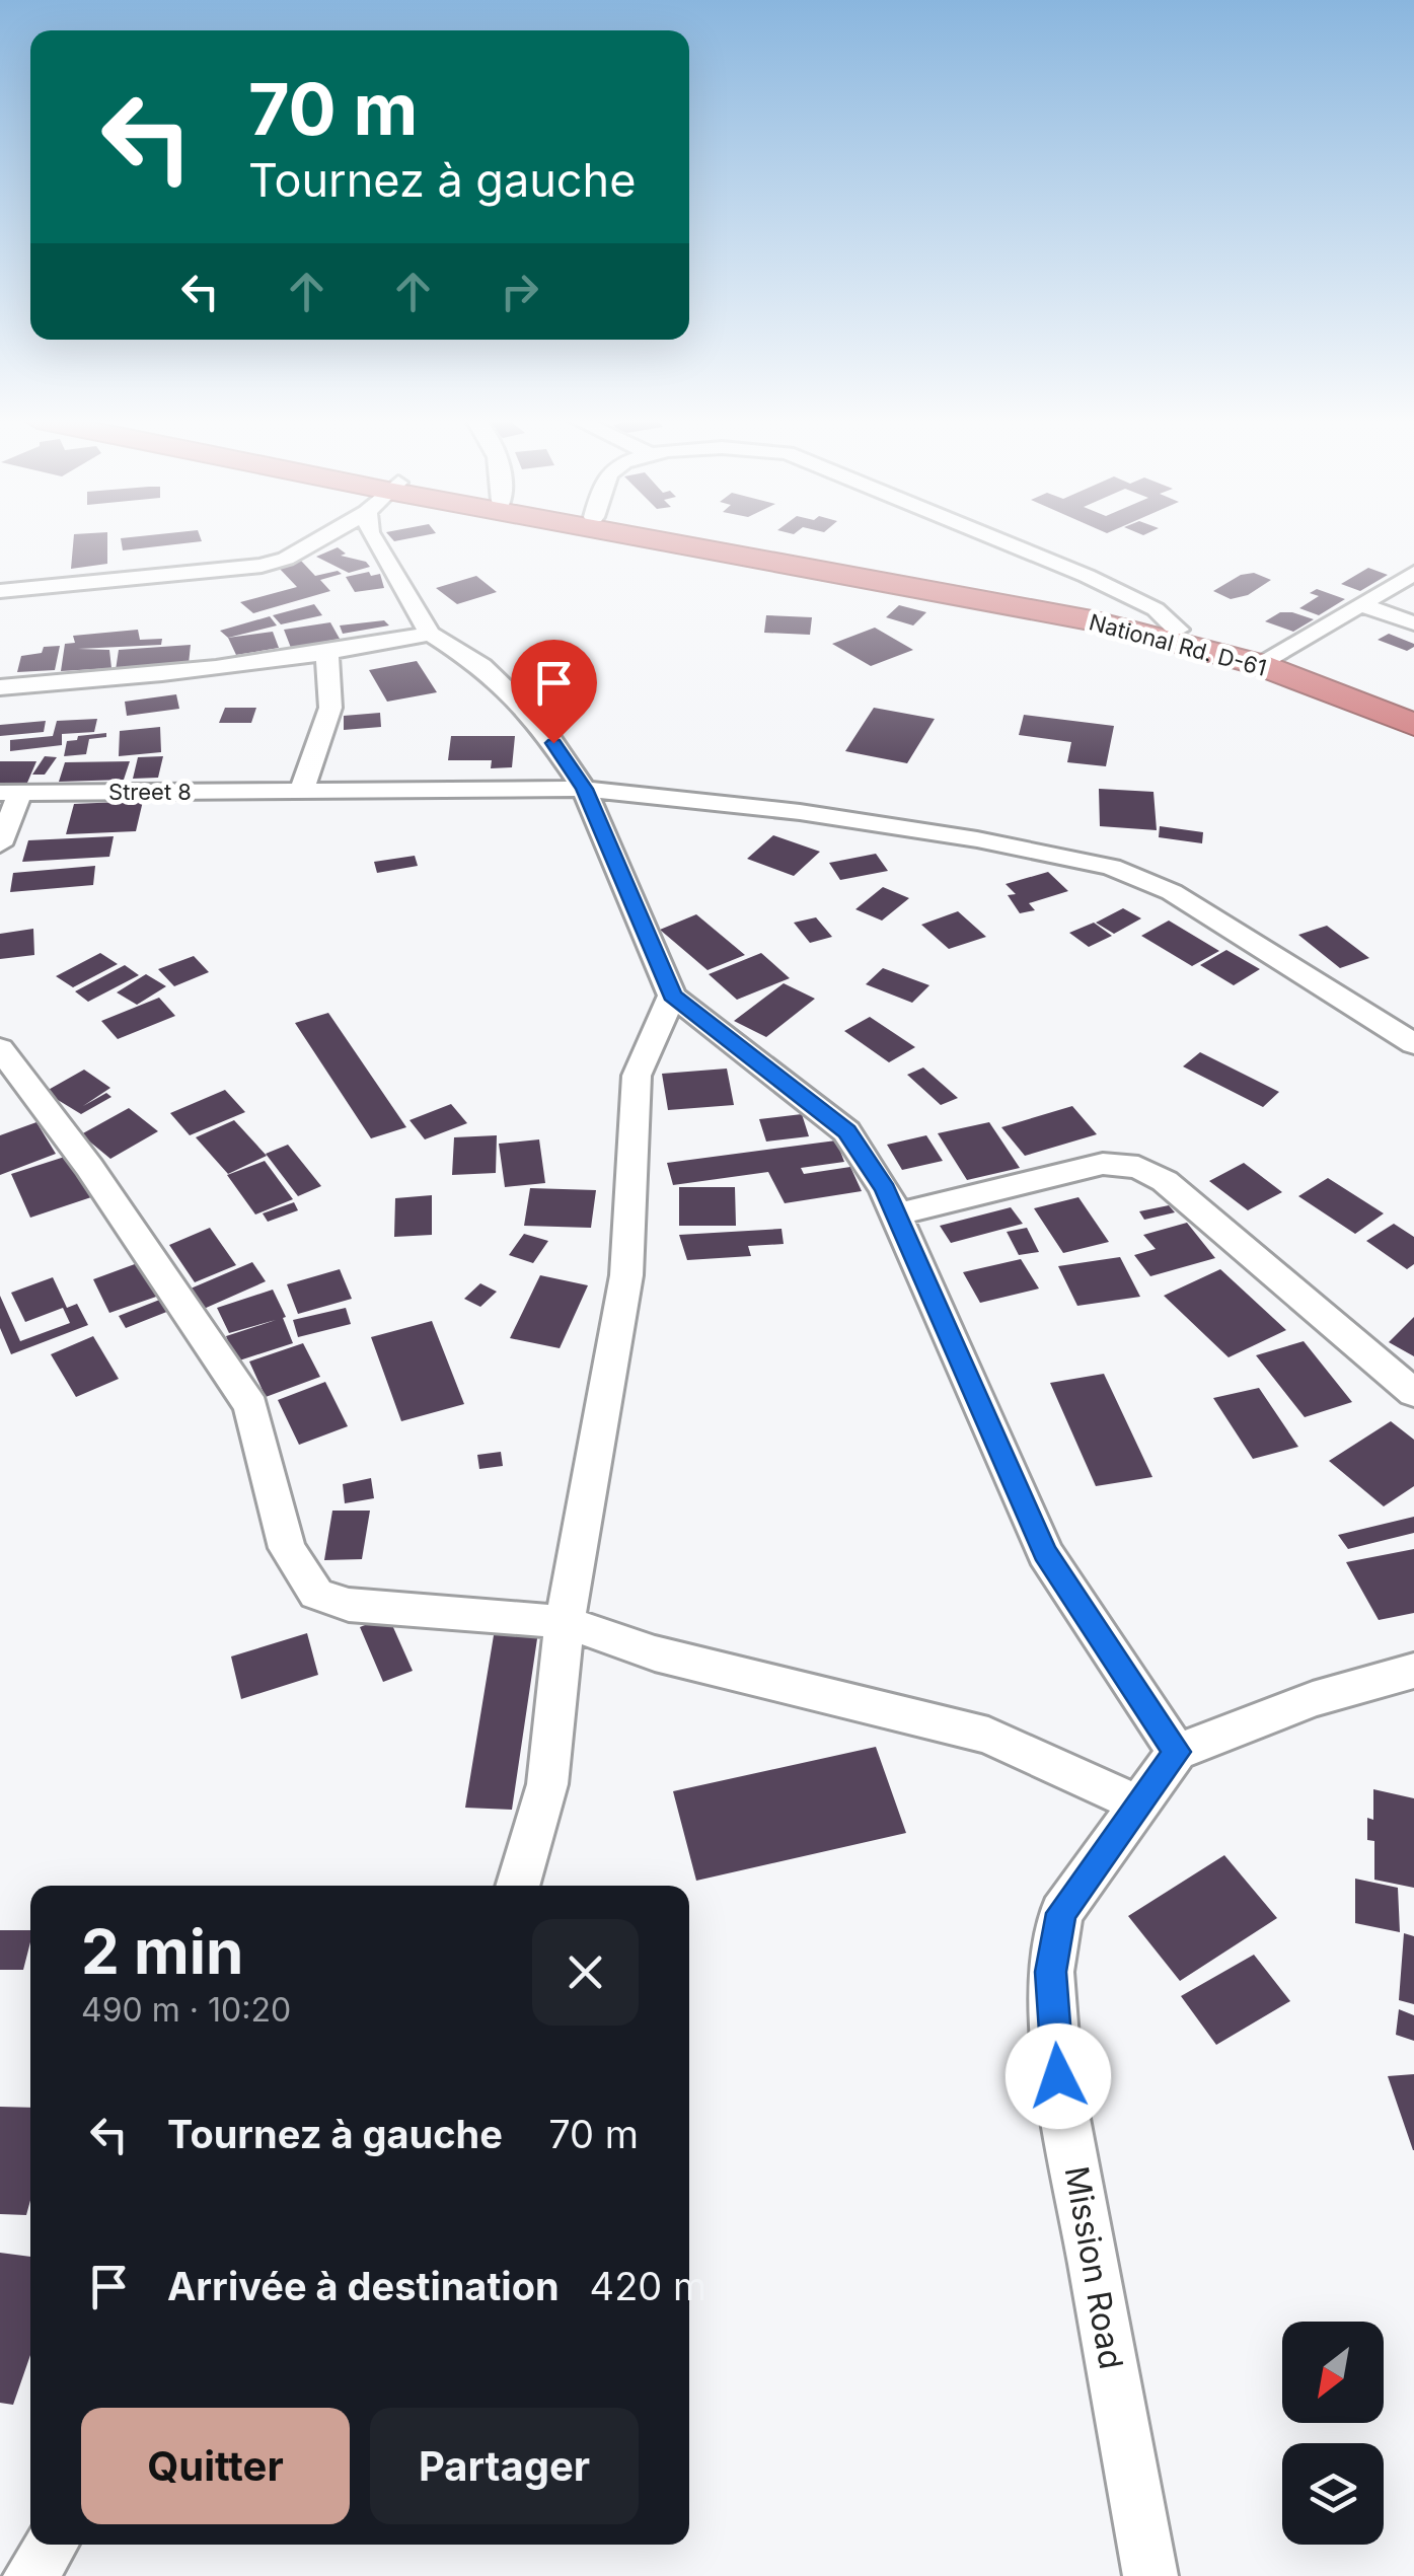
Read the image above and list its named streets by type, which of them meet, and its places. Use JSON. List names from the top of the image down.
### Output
{
  "streets": {
    "highway": ["National Rd. D-61"],
    "street": ["Street 8", "Mission Road"]
  },
  "north": "bottom left",
  "page": {
    "turn": ["70 m", "Tournez à gauche"],
    "heading": ["2 min", "490 m · 10:20"],
    "list": [
      {
        "name": "Tournez à gauche",
        "value": "70 m"
      },
      {
        "name": "Arrivée à destination",
        "value": "420 m"
      }
    ],
    "buttons": ["Quitter", "Partager"]
  }
}
